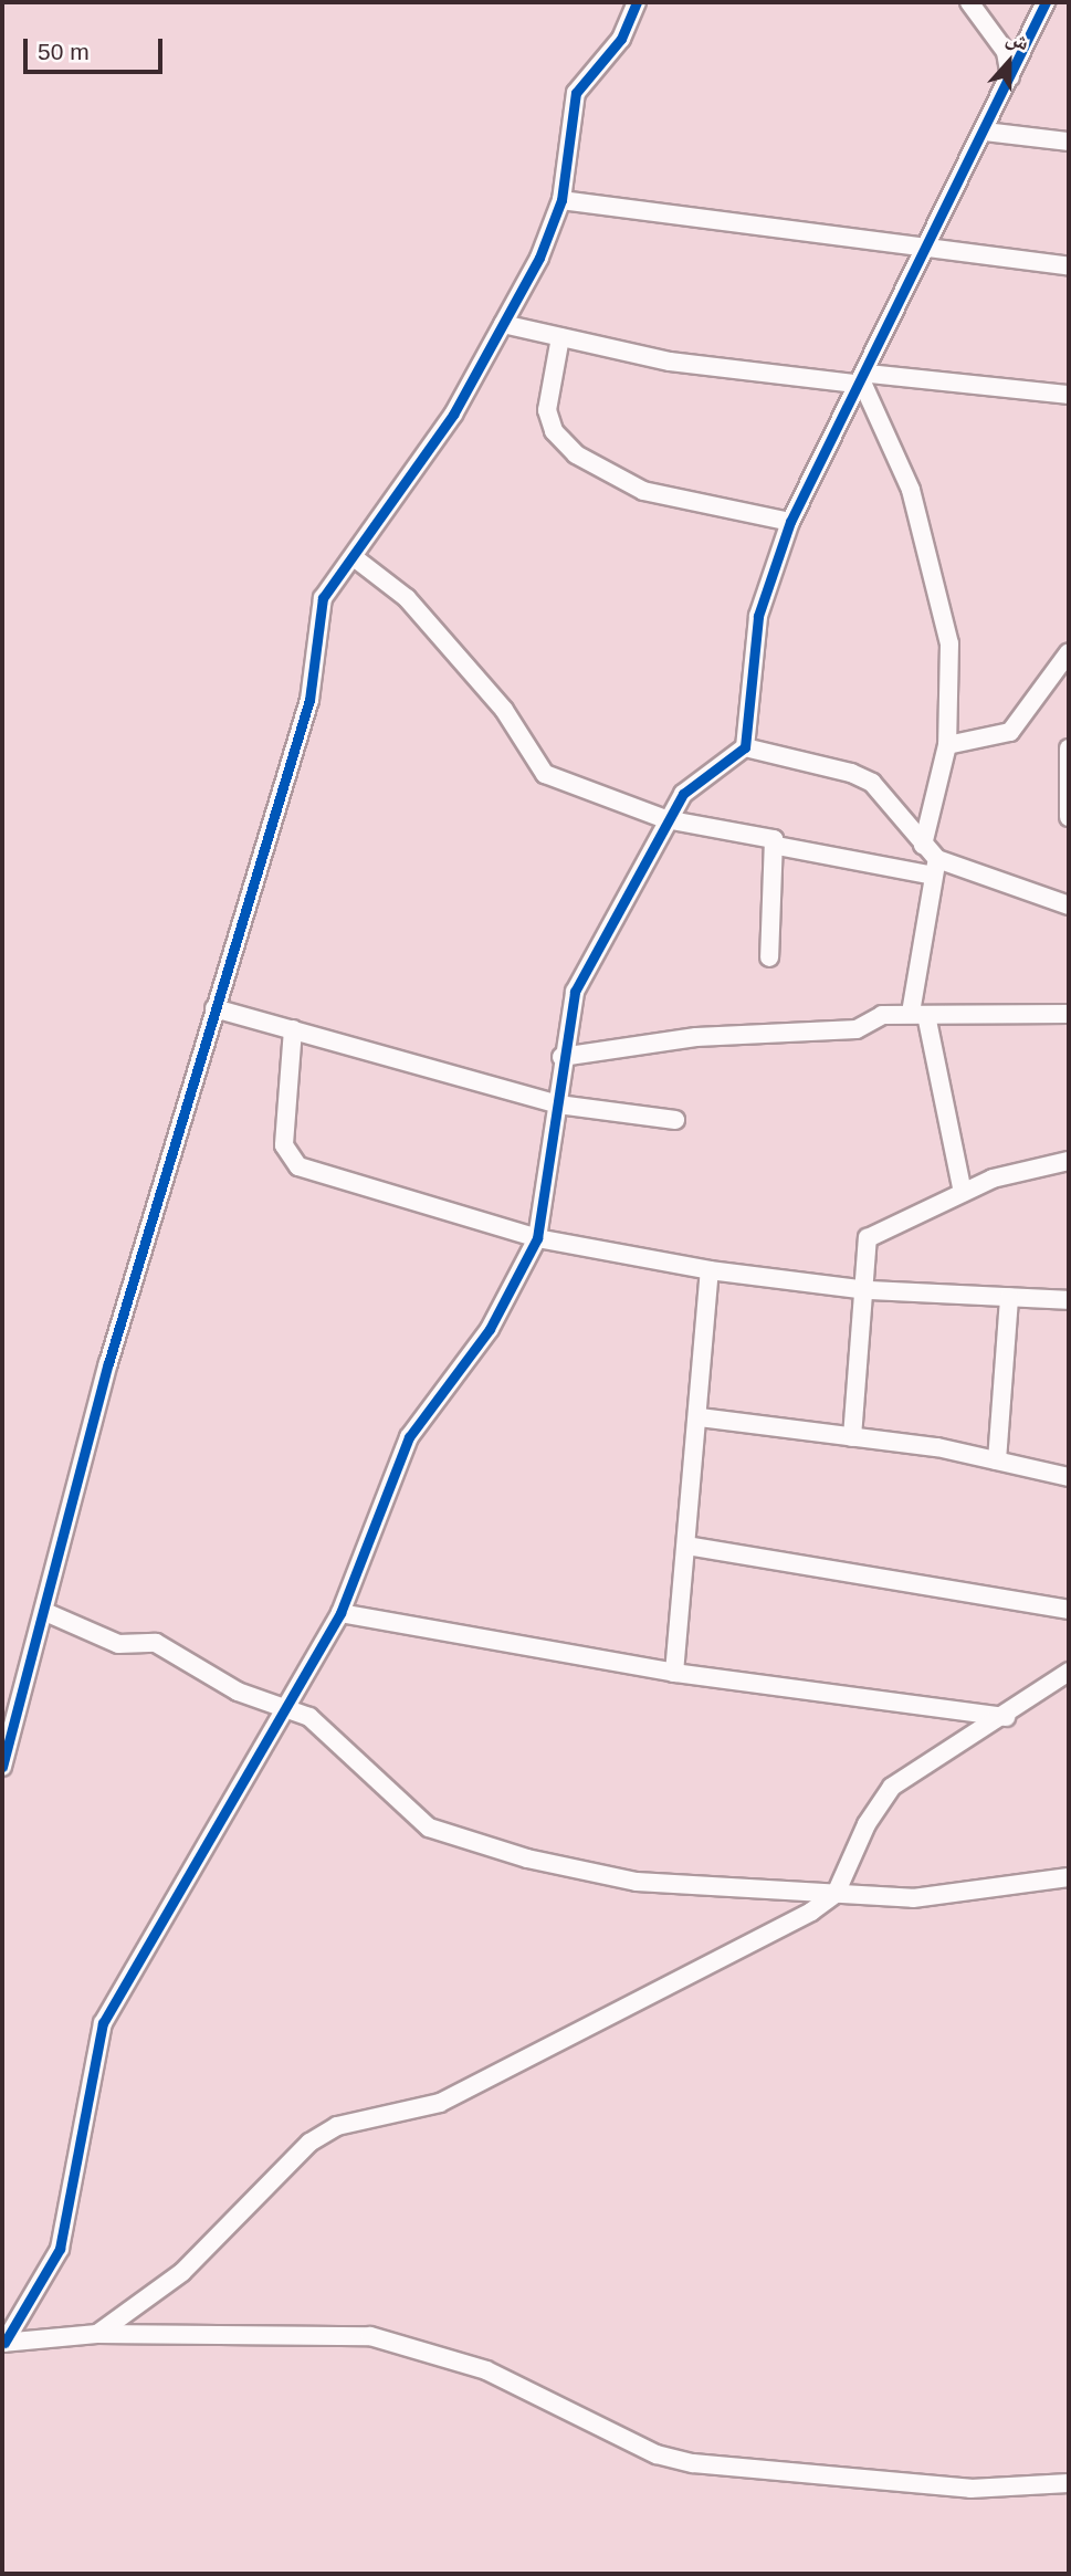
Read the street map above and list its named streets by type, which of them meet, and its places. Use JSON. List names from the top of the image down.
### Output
{
  "scale_bar": "50 m",
  "north": "top"
}
